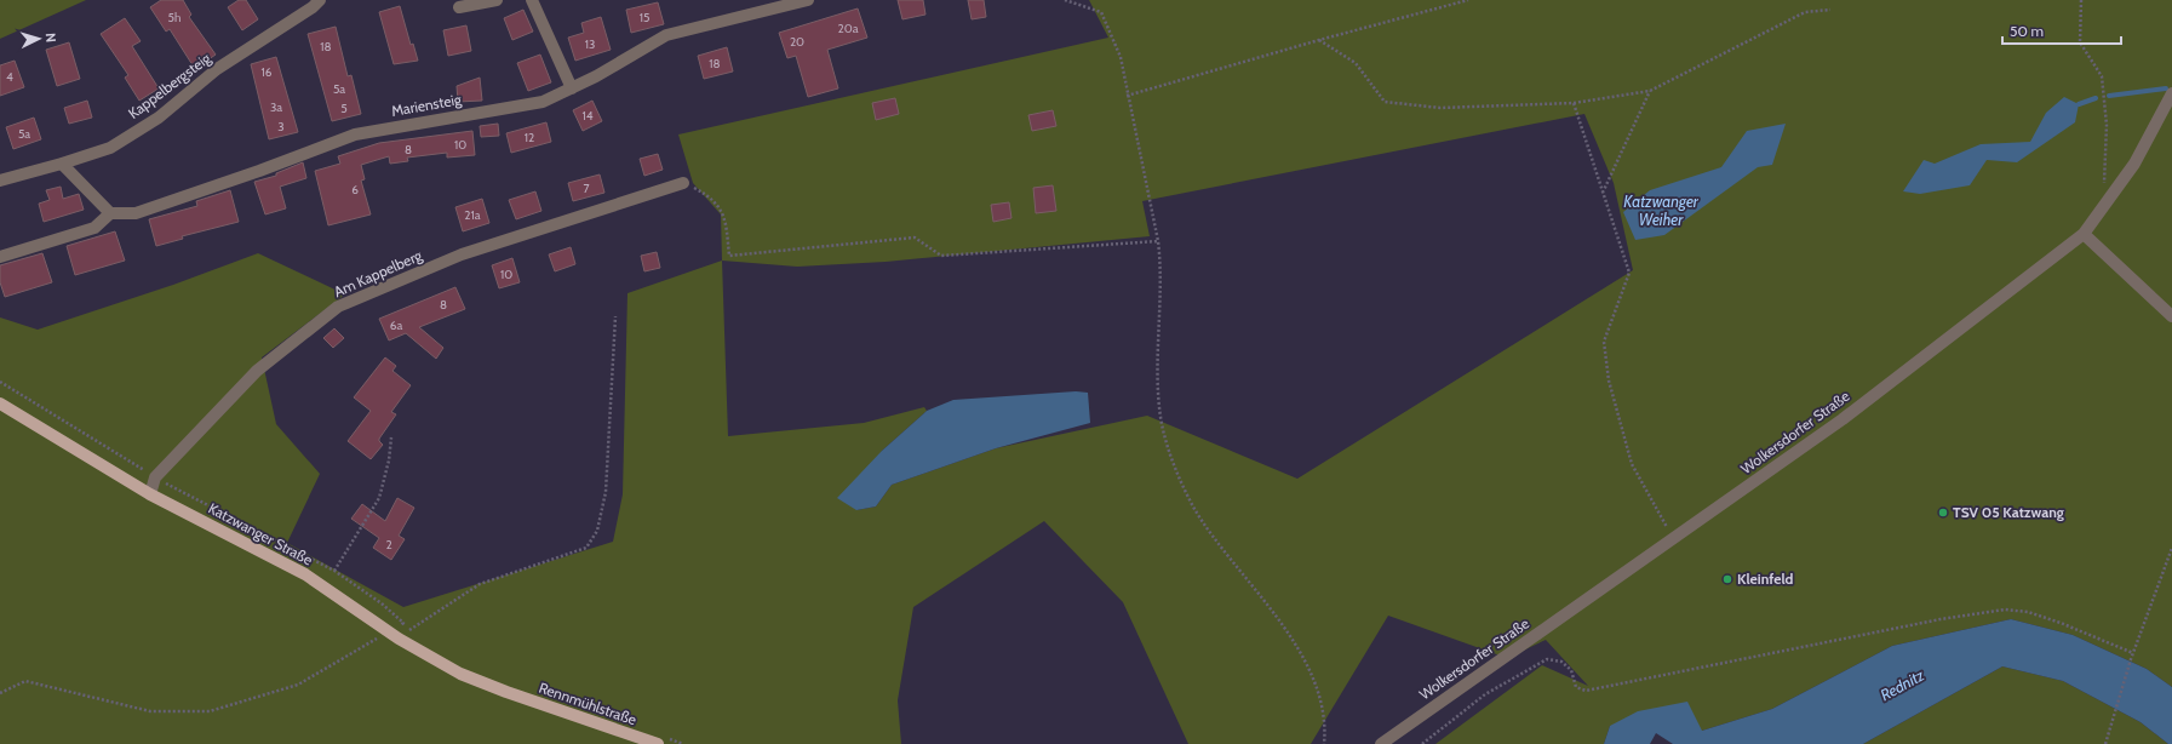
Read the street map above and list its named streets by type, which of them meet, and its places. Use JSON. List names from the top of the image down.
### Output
{
  "streets": {
    "main road": ["Katzwanger Straße", "Rennmühlstraße"],
    "street": [
      "Kappelbergsteig",
      "Mariensteig",
      "Am Kappelberg",
      "Wolkersdorfer Straße"
    ]
  },
  "crossings": [
    ["Am Kappelberg", "Katzwanger Straße"],
    ["Katzwanger Straße", "Rennmühlstraße"]
  ],
  "water": ["Katzwanger Weiher", "Rednitz"],
  "places": ["TSV 05 Katzwang", "Kleinfeld"],
  "house_numbers": [
    "5h",
    "15",
    "20a",
    "20",
    "13",
    "18",
    "18",
    "16",
    "4",
    "5a",
    "3a",
    "5",
    "14",
    "3",
    "5a",
    "12",
    "10",
    "8",
    "7",
    "6",
    "21a",
    "10",
    "8",
    "6a",
    "2"
  ],
  "scale_bar": "50 m",
  "north": "right"
}
